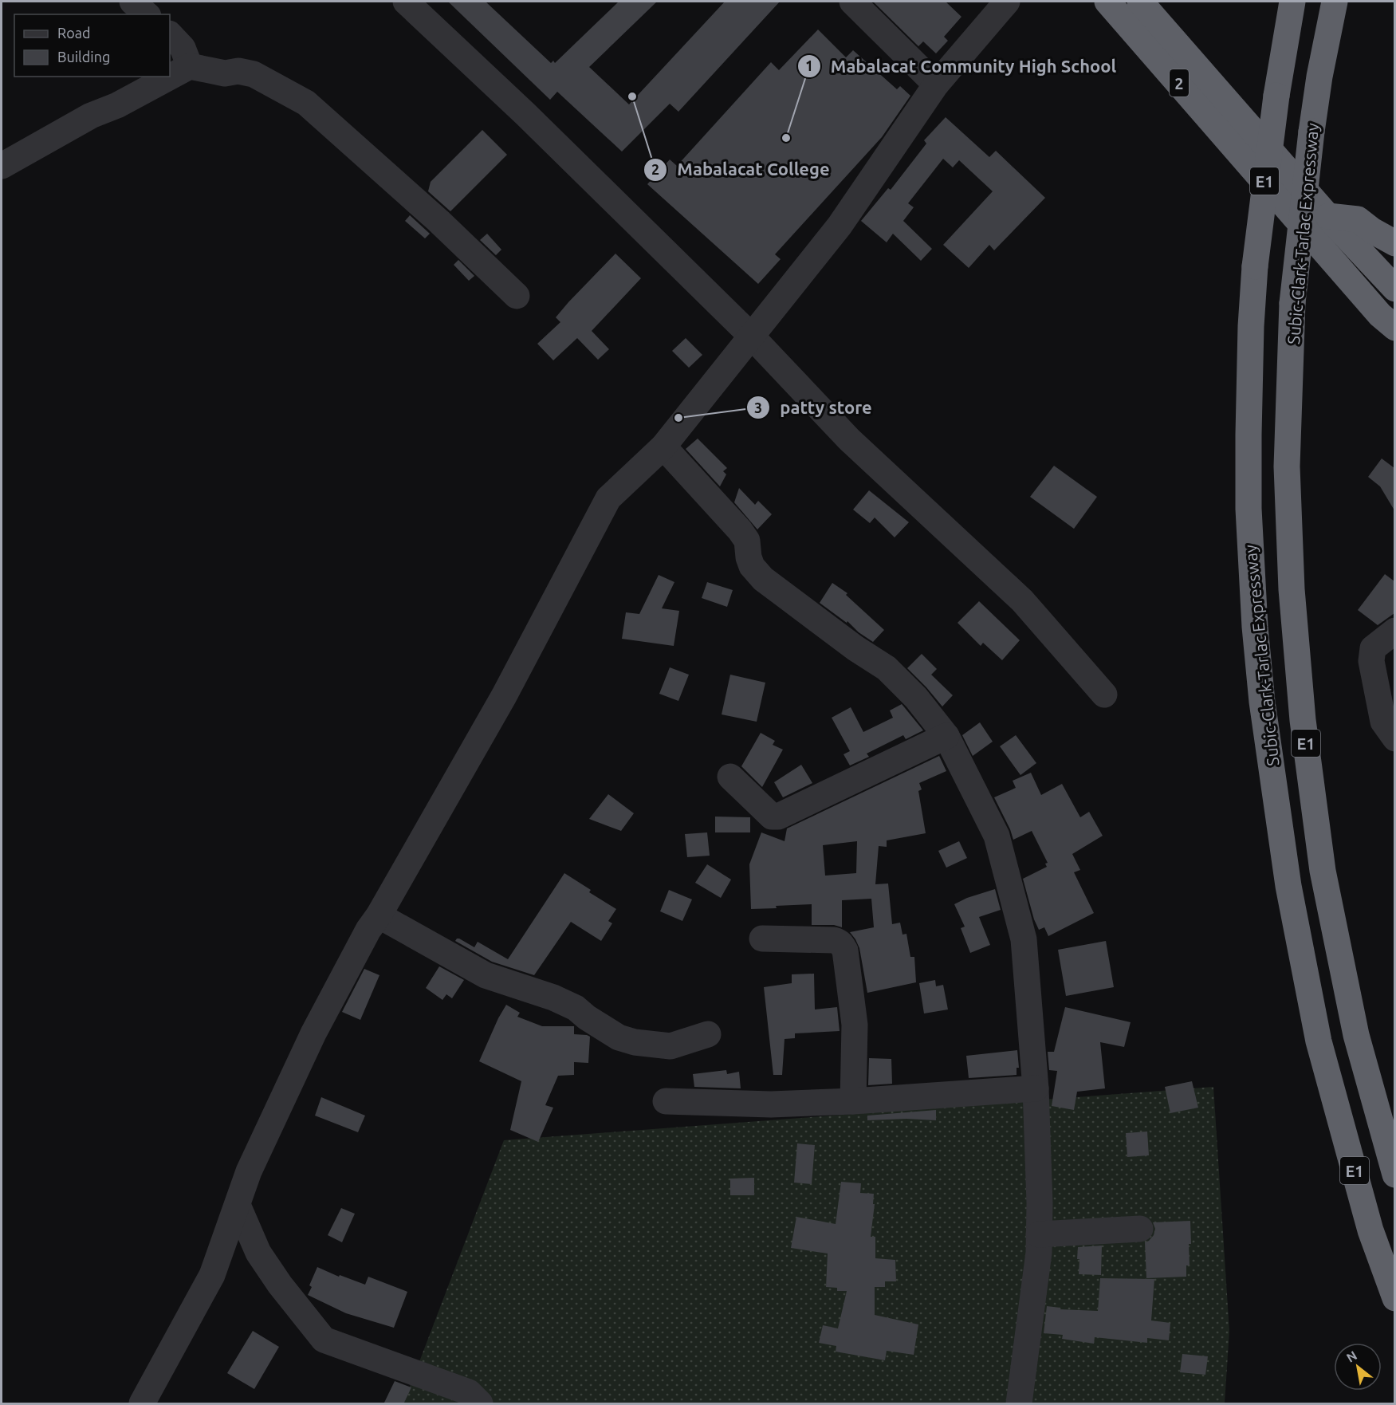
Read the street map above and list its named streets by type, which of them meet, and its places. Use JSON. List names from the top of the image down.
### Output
{
  "streets": {
    "highway": ["2", "E1", "Subic-Clark-Tarlac Expressway"]
  },
  "places": ["Mabalacat College", "Mabalacat Community High School", "patty store"],
  "legend": ["Road", "Building"],
  "north": "top left"
}
